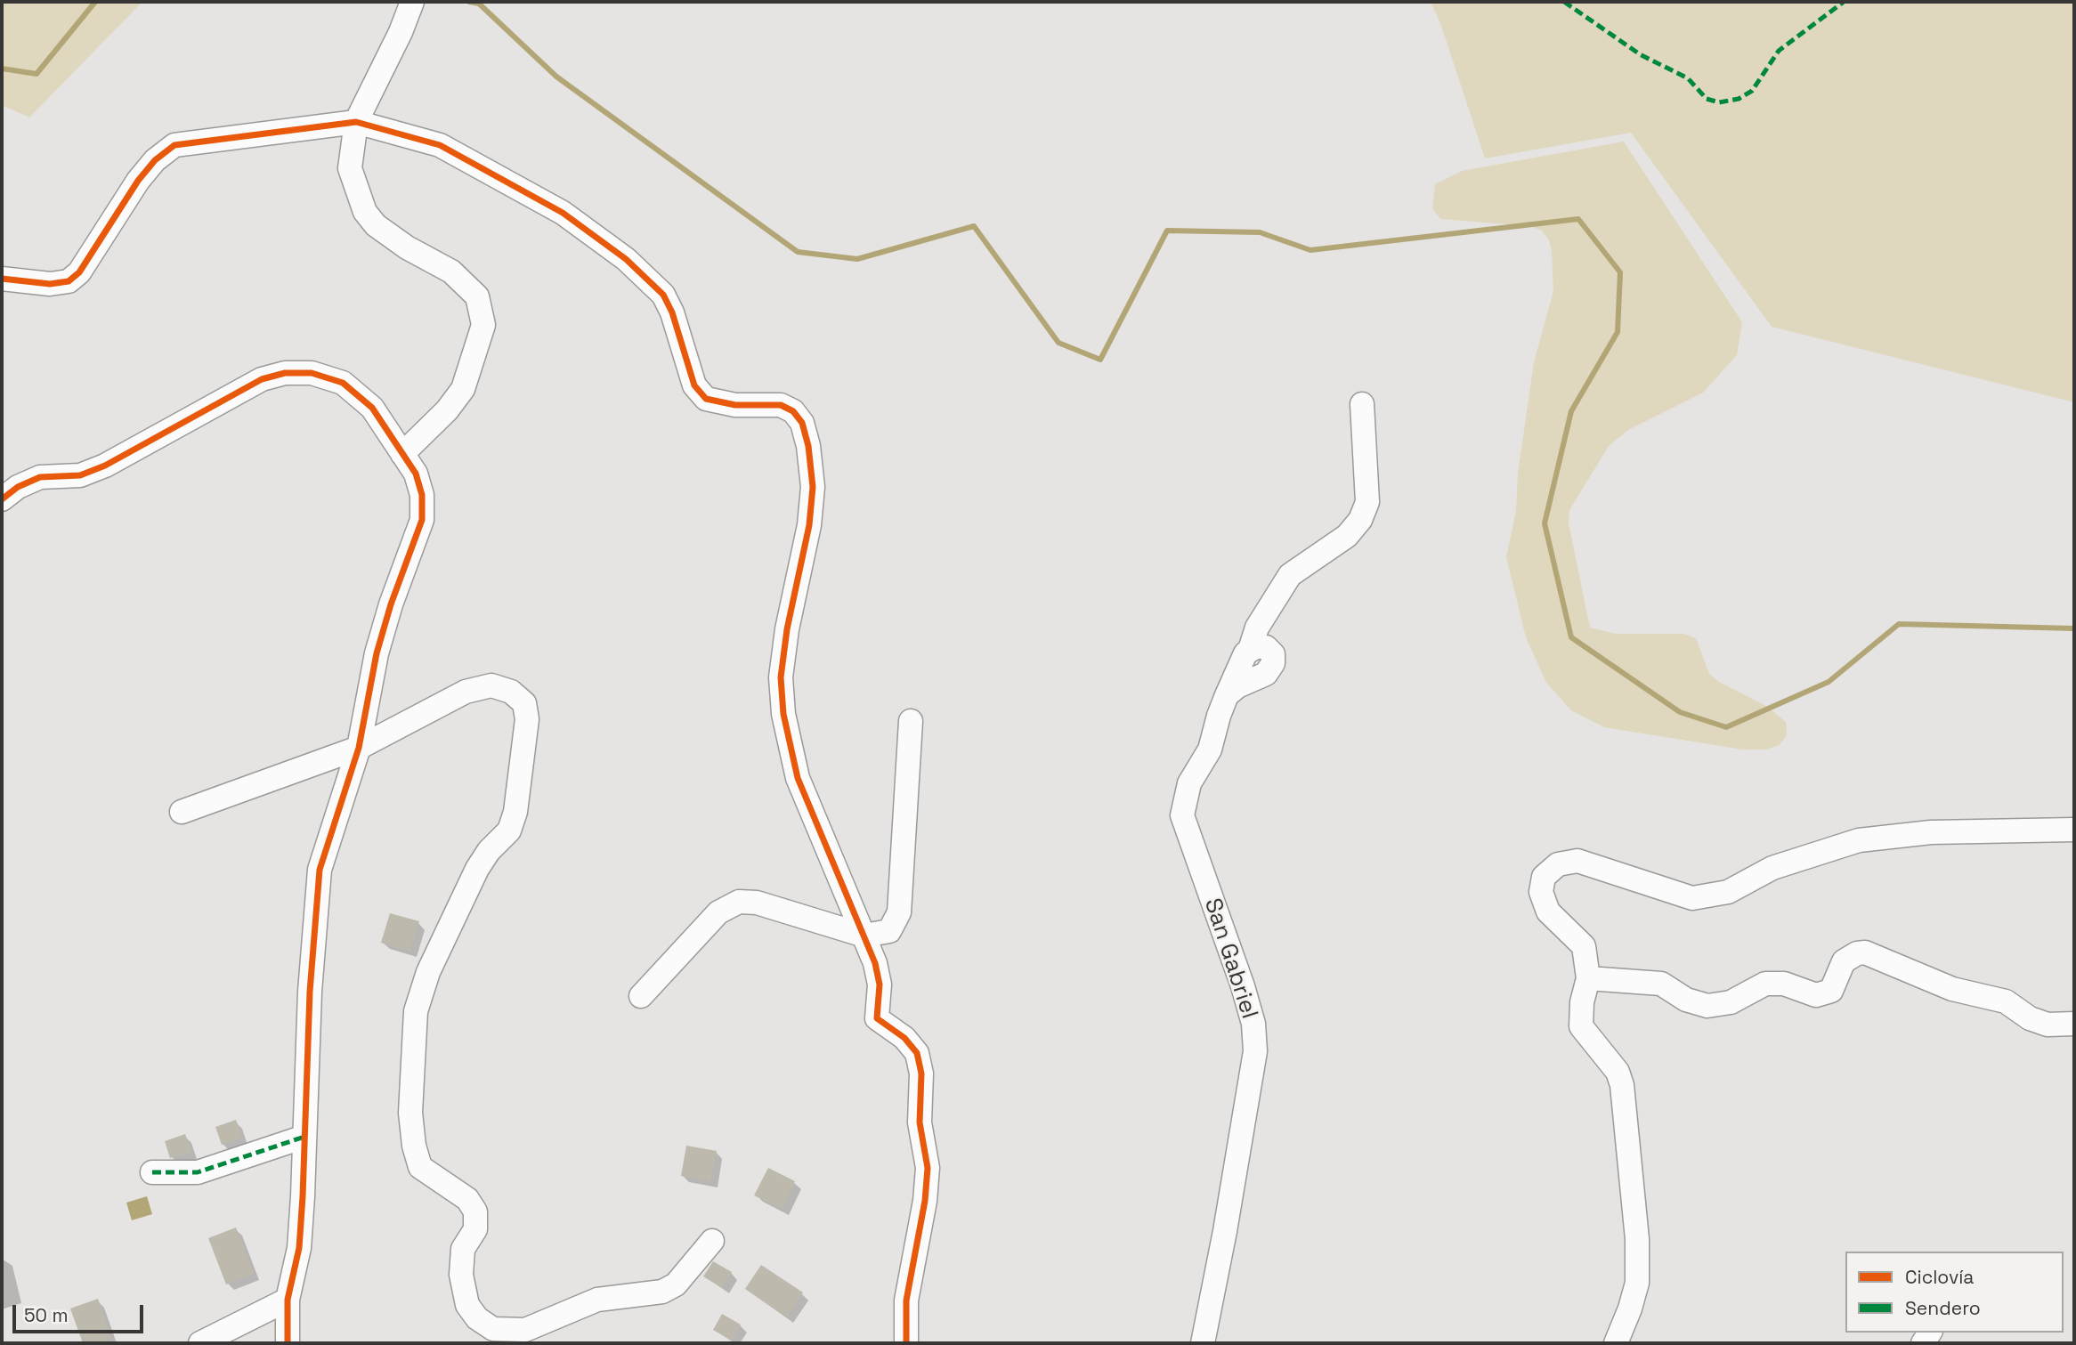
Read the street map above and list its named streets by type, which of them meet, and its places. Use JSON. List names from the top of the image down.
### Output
{
  "streets": {
    "street": ["San Gabriel"]
  },
  "legend": ["Ciclovía", "Sendero"],
  "scale_bar": "50 m"
}
